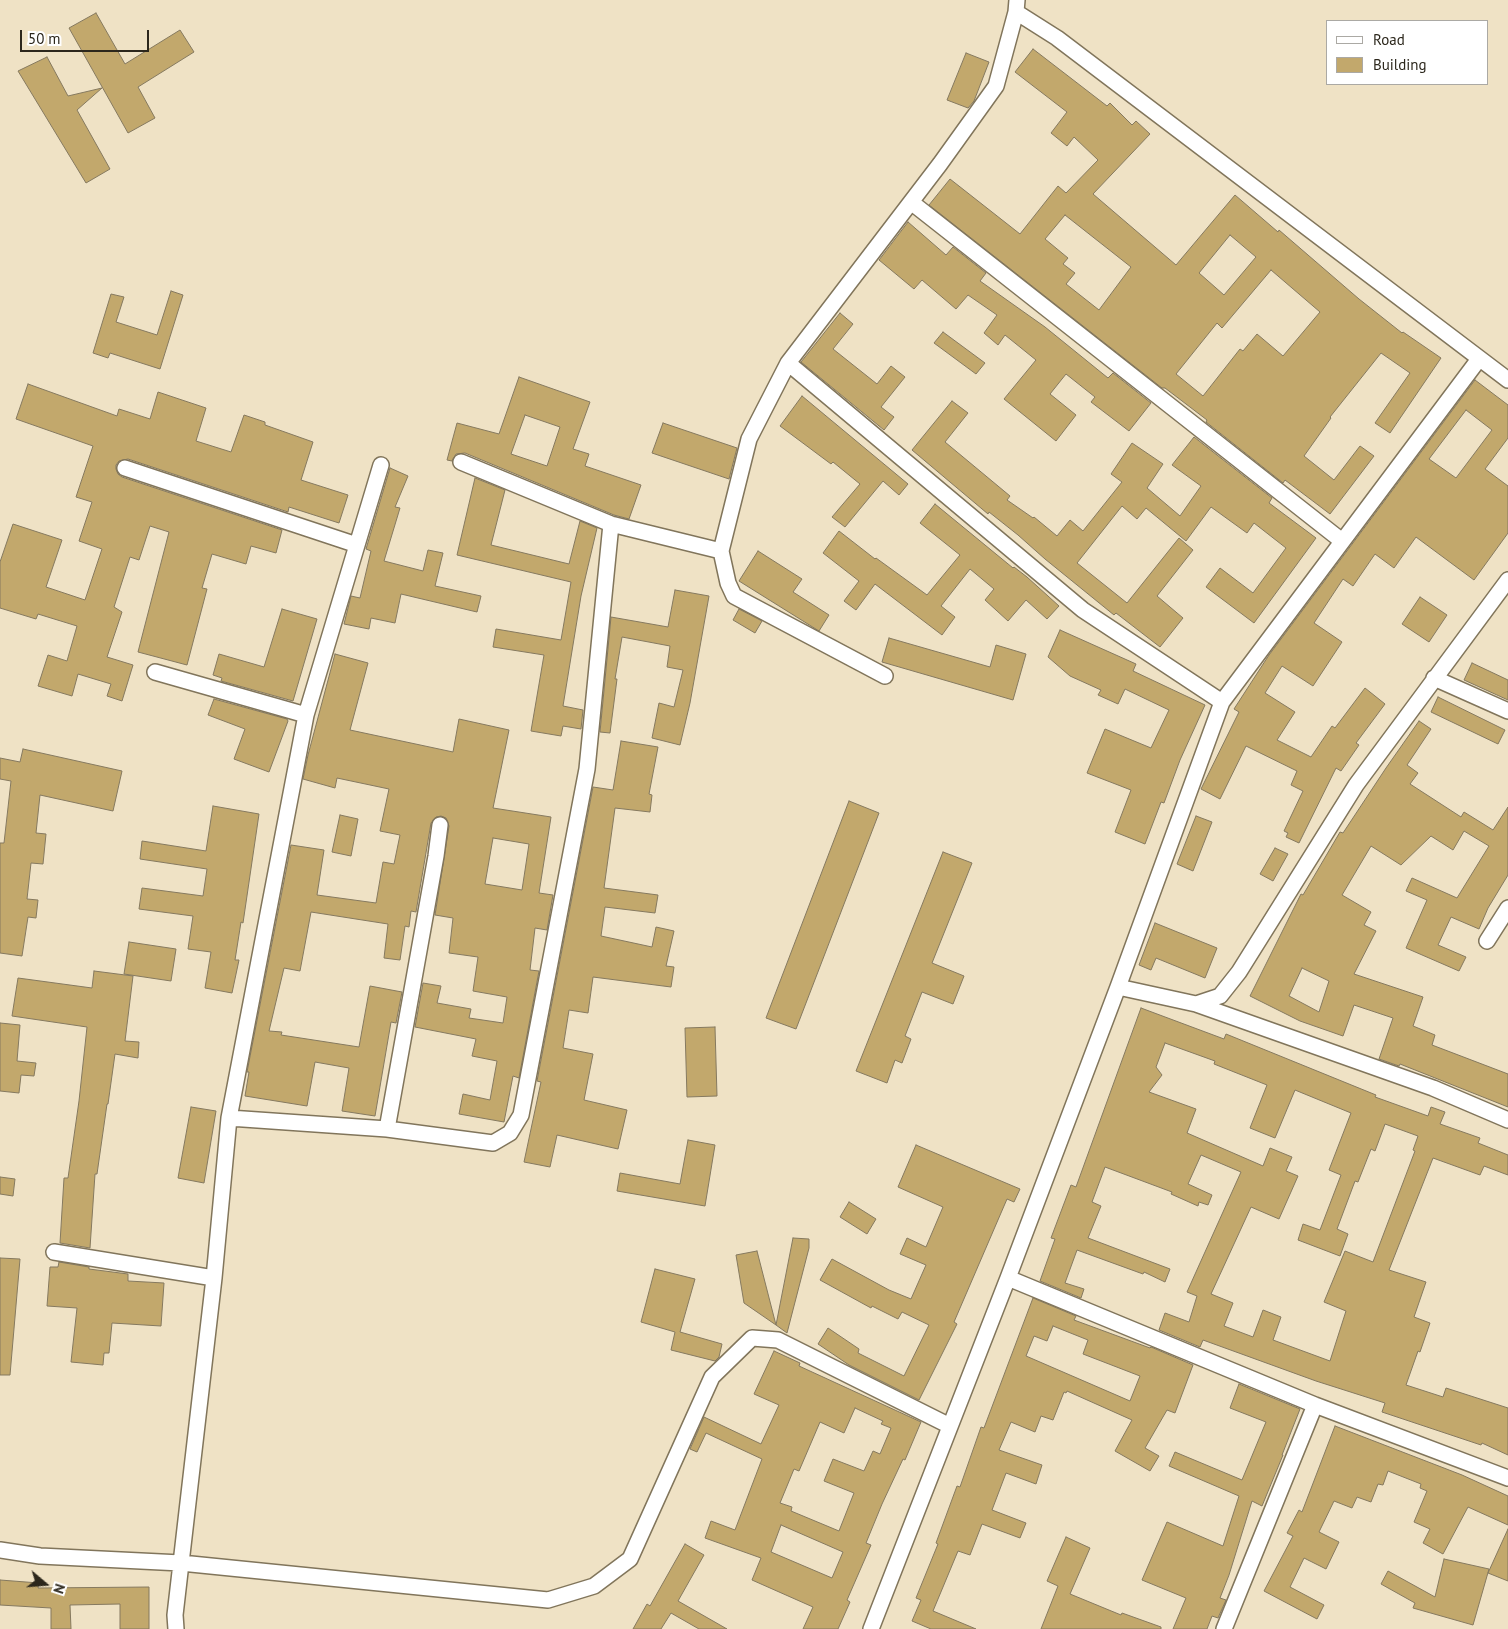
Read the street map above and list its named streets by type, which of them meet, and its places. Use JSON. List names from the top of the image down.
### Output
{
  "legend": ["Road", "Building"],
  "scale_bar": "50 m",
  "north": "right"
}
